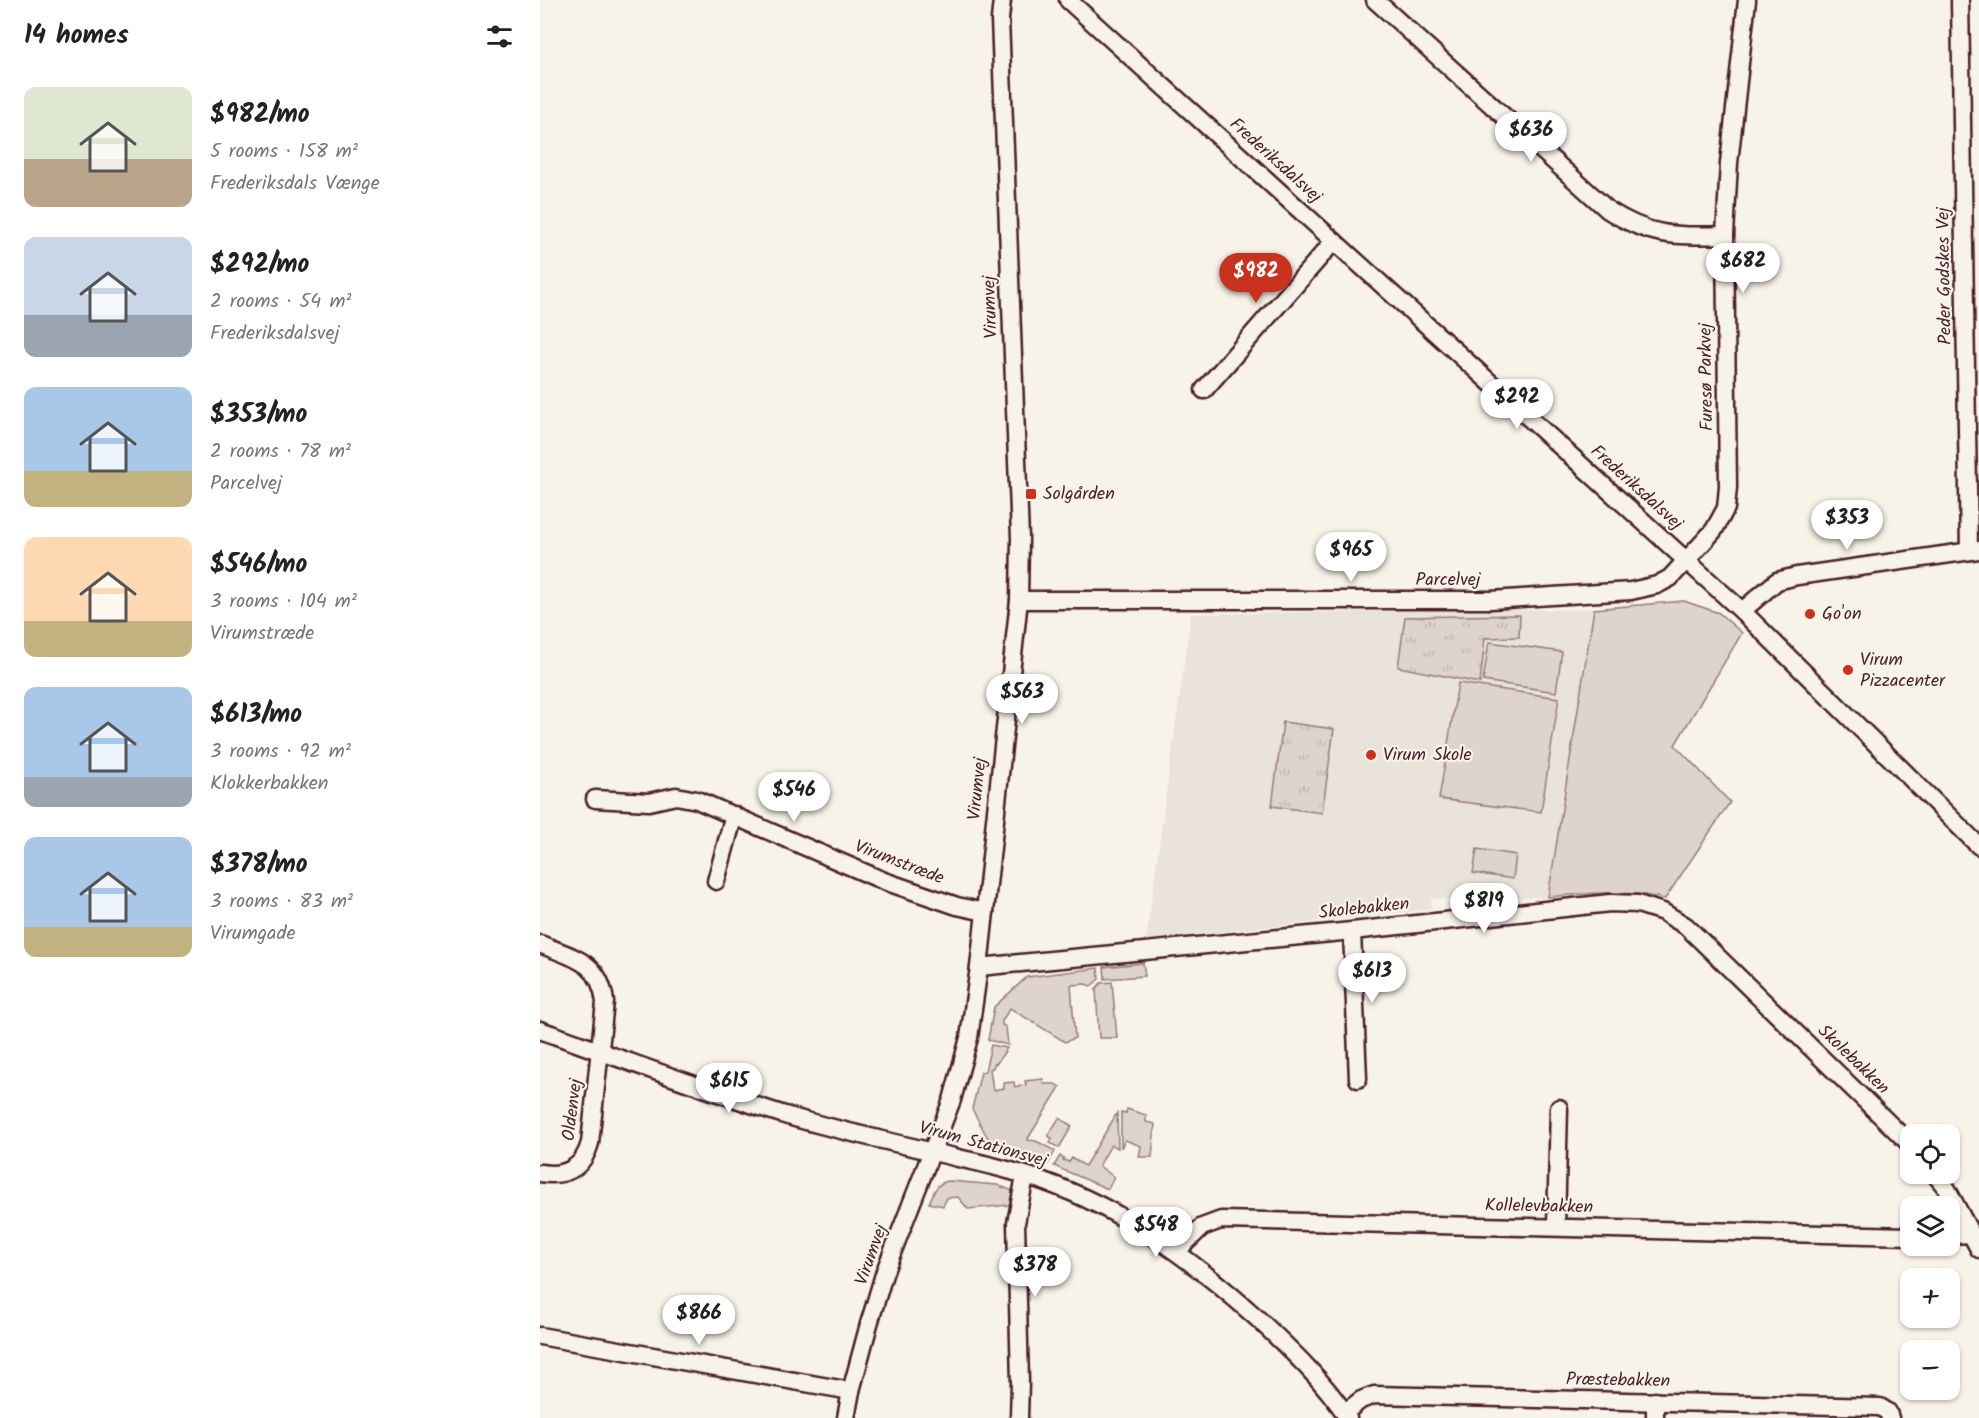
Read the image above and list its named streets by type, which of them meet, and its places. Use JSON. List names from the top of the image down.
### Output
{
  "streets": {
    "street": [
      "Frederiksdalsvej",
      "Peder Godskes Vej",
      "Virumvej",
      "Furesø Parkvej",
      "Parcelvej",
      "Virumstræde",
      "Skolebakken",
      "Oldenvej",
      "Virum Stationsvej",
      "Kollelevbakken",
      "Præstebakken"
    ]
  },
  "crossings": [
    ["Frederiksdalsvej", "Furesø Parkvej"],
    ["Frederiksdalsvej", "Parcelvej"],
    ["Virumvej", "Parcelvej"],
    ["Virumvej", "Virumstræde"],
    ["Virumvej", "Skolebakken"],
    ["Virumvej", "Virum Stationsvej"],
    ["Furesø Parkvej", "Parcelvej"],
    ["Oldenvej", "Virum Stationsvej"],
    ["Virum Stationsvej", "Kollelevbakken"],
    ["Virum Stationsvej", "Præstebakken"]
  ],
  "places": {
    "transit": ["Solgården"],
    "other": ["Go'on", "Virum Pizzacenter", "Virum Skole"]
  },
  "page": {
    "heading": "14 homes",
    "list": [
      {
        "name": "$982/mo",
        "note": "5 rooms · 158 m² · Frederiksdals Vænge"
      },
      {
        "name": "$292/mo",
        "note": "2 rooms · 54 m² · Frederiksdalsvej"
      },
      {
        "name": "$353/mo",
        "note": "2 rooms · 78 m² · Parcelvej"
      },
      {
        "name": "$546/mo",
        "note": "3 rooms · 104 m² · Virumstræde"
      },
      {
        "name": "$613/mo",
        "note": "3 rooms · 92 m² · Klokkerbakken"
      },
      {
        "name": "$378/mo",
        "note": "3 rooms · 83 m² · Virumgade"
      }
    ],
    "price": [
      "$636",
      "$682",
      "$982",
      "$292",
      "$353",
      "$965",
      "$563",
      "$546",
      "$819",
      "$613",
      "$615",
      "$548",
      "$378",
      "$866"
    ],
    "map_buttons": ["+", "−"]
  }
}
